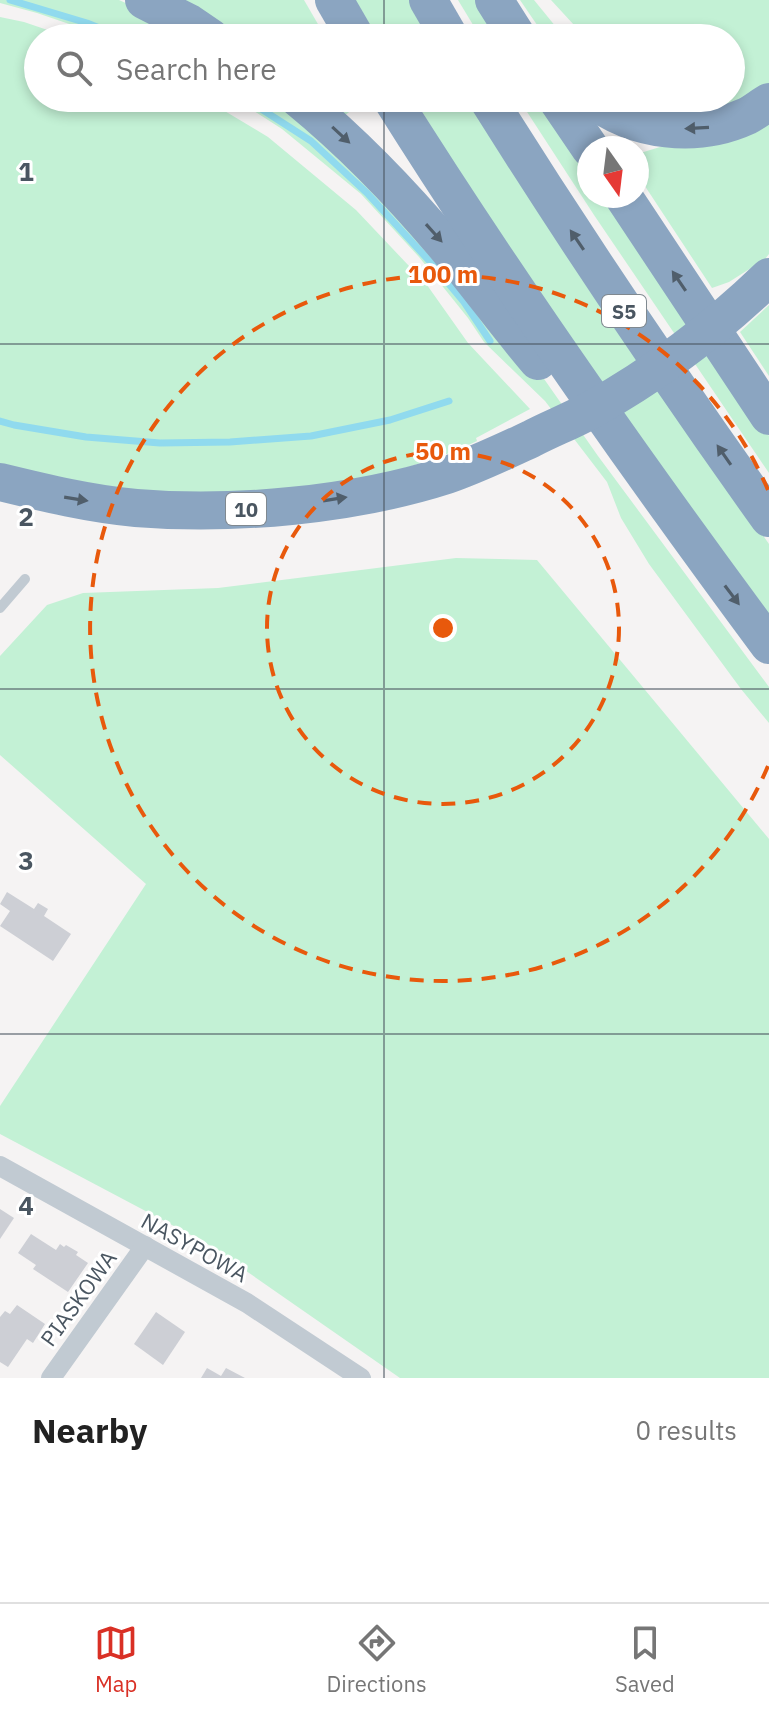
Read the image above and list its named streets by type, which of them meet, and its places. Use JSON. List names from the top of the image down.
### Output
{
  "streets": {
    "highway": ["S5", "10"],
    "street": ["NASYPOWA", "PIASKOWA"]
  },
  "crossings": [
    ["NASYPOWA", "PIASKOWA"]
  ],
  "north": "bottom",
  "page": {
    "search": "Search here",
    "heading": ["Nearby", "0 results"],
    "nav": ["Map", "Directions", "Saved"]
  },
  "grid": {
    "rows": [
      "1",
      "2",
      "3",
      "4"
    ]
  },
  "rings": ["100 m", "50 m"]
}
